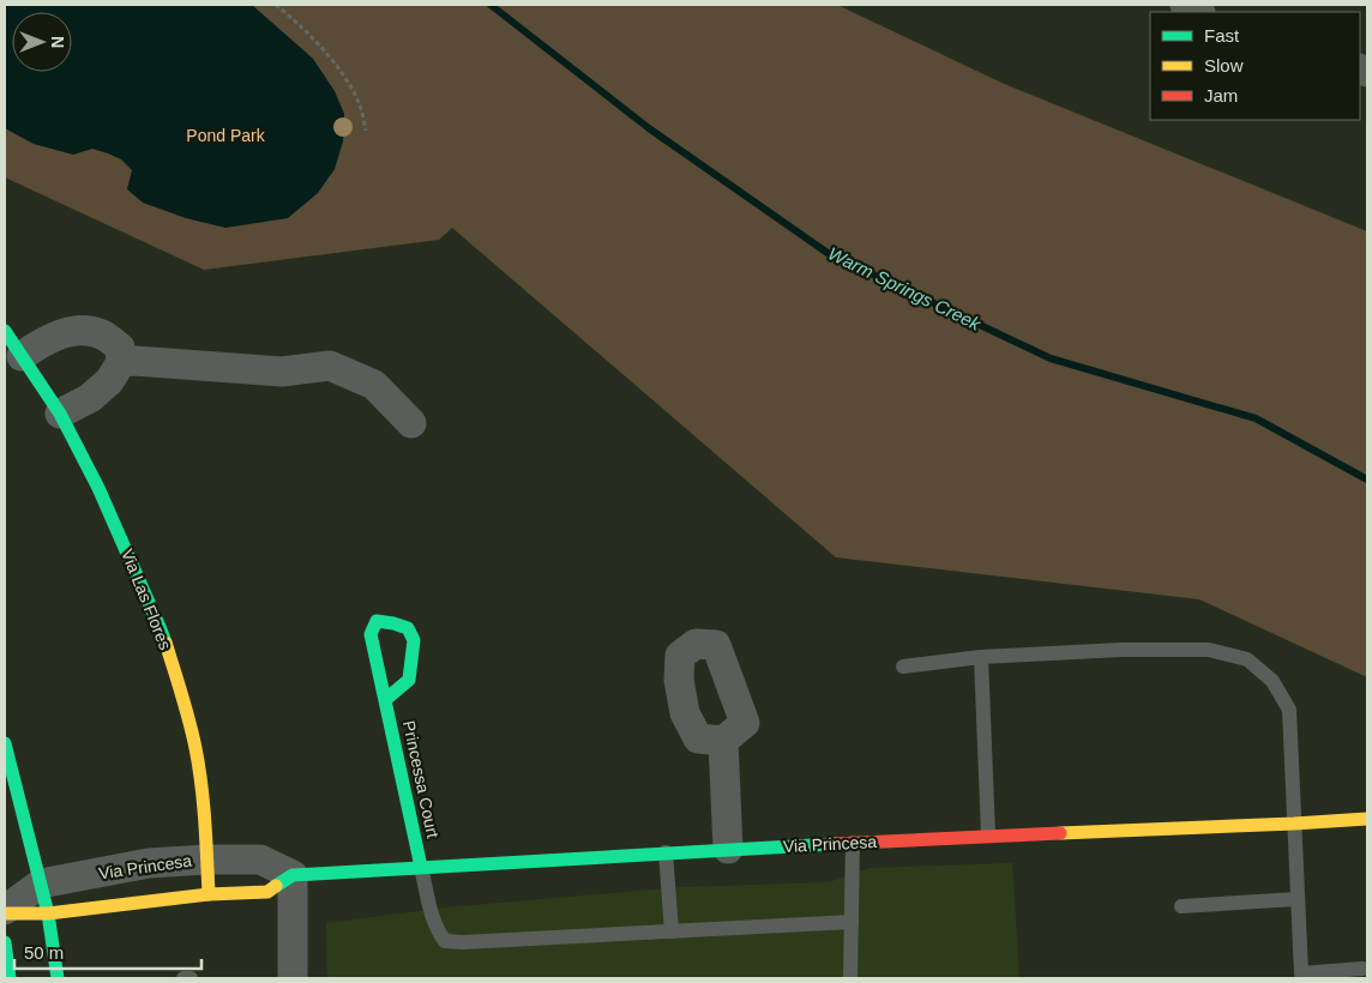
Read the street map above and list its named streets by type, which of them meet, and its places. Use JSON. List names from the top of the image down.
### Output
{
  "streets": {
    "street": ["Via Las Flores", "Princessa Court", "Via Princesa"]
  },
  "crossings": [
    ["Via Las Flores", "Via Princesa"],
    ["Princessa Court", "Via Princesa"]
  ],
  "water": ["Warm Springs Creek"],
  "parks": ["Pond Park"],
  "legend": ["Fast", "Slow", "Jam"],
  "scale_bar": "50 m",
  "north": "right"
}
